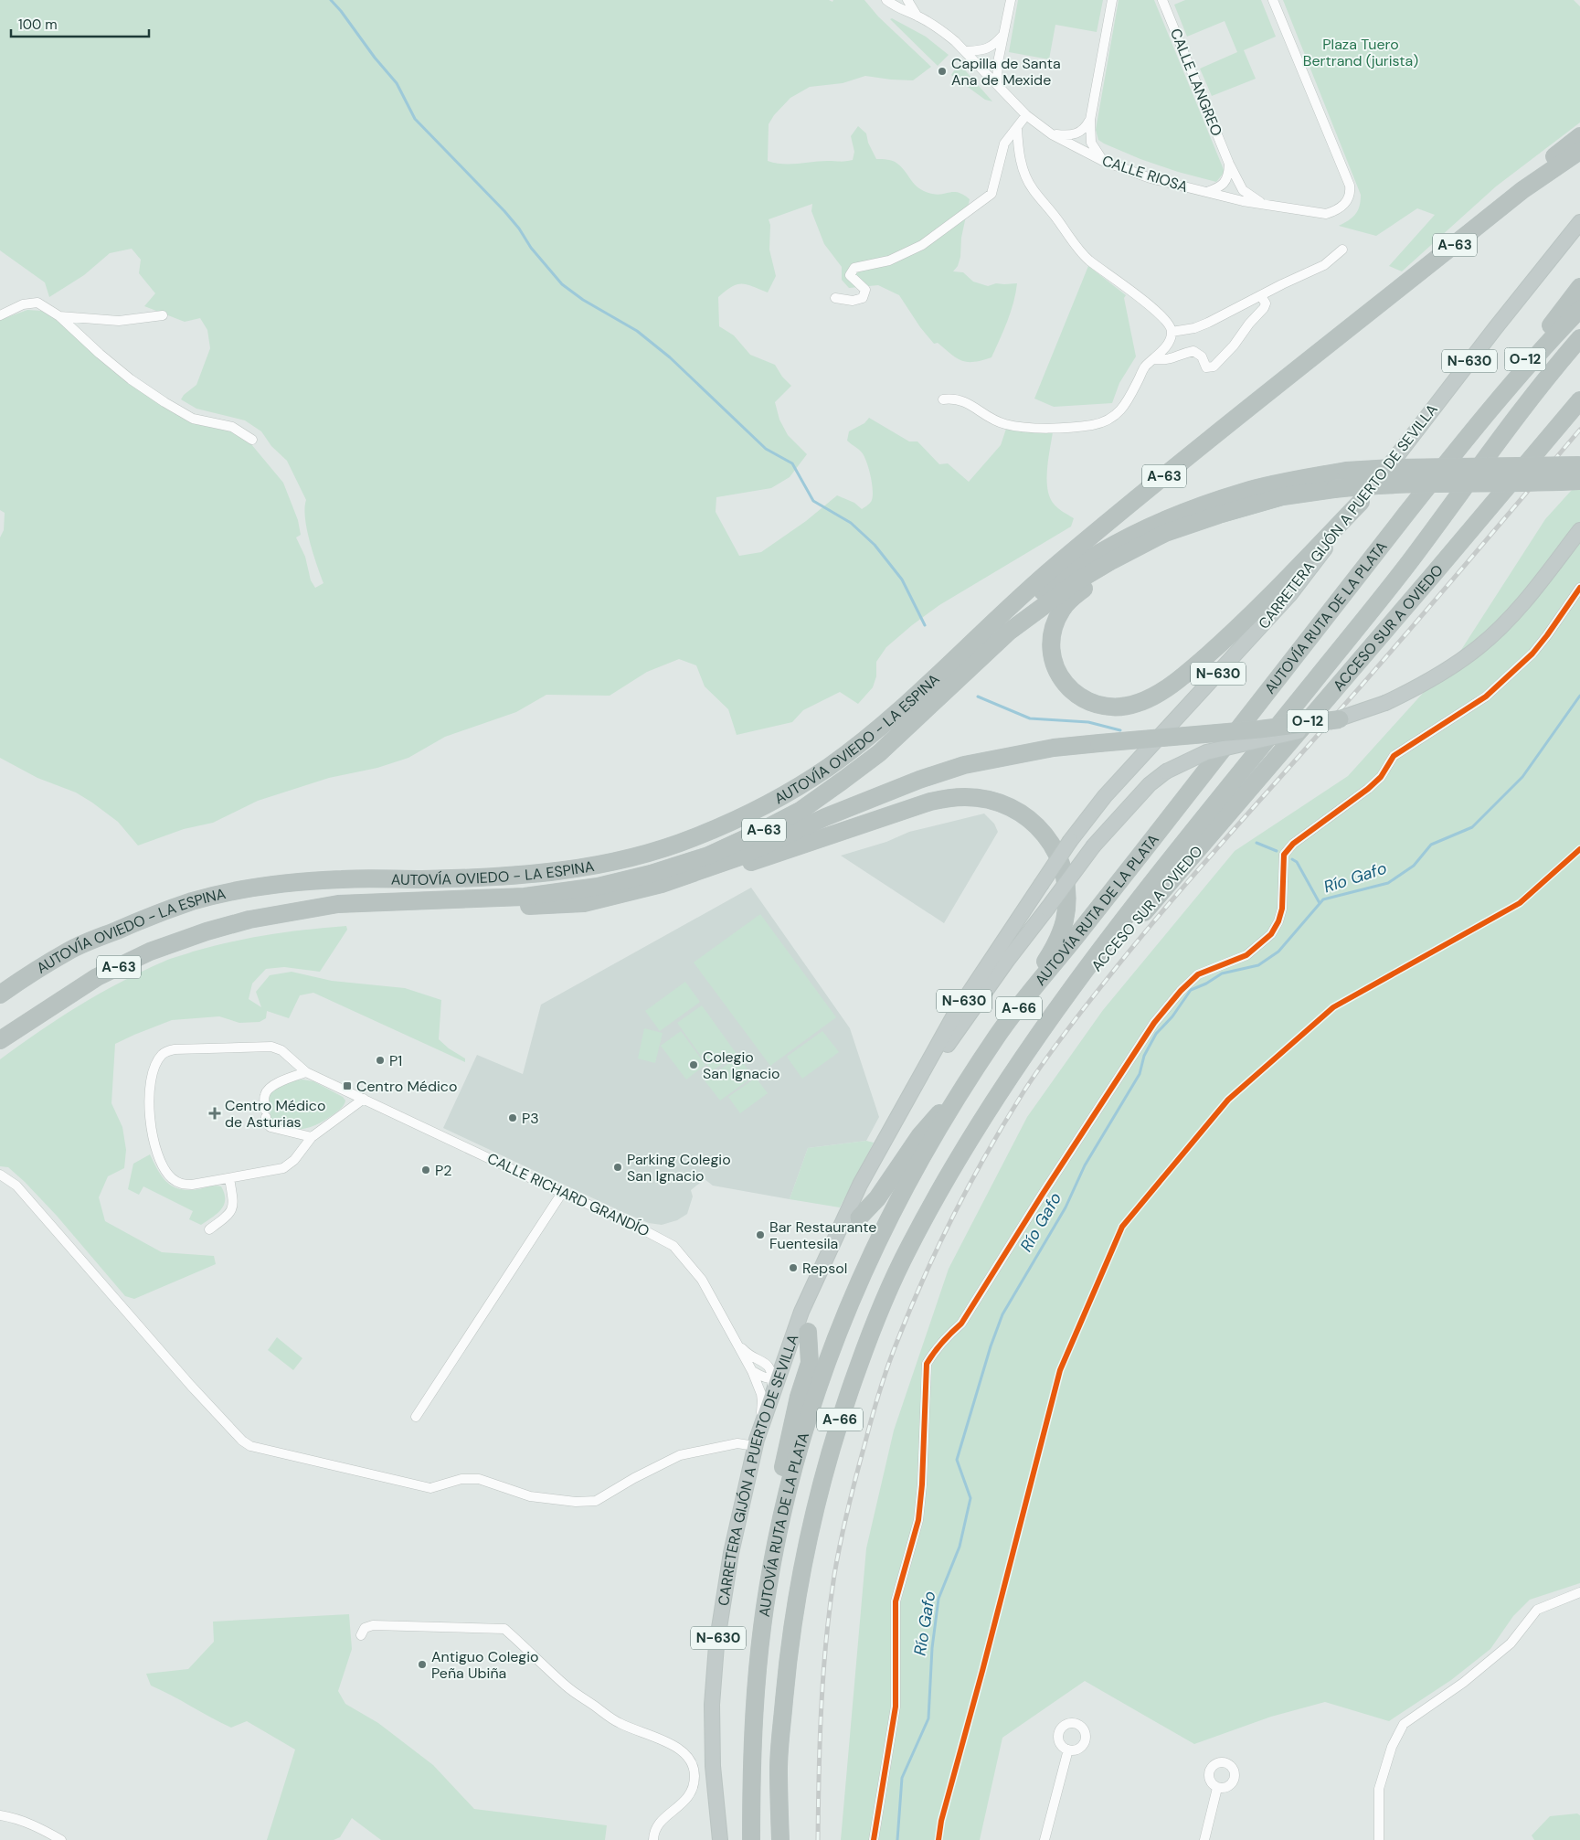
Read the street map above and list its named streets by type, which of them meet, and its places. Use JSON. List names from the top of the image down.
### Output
{
  "streets": {
    "highway": [
      "A-63",
      "O-12",
      "N-630",
      "CARRETERA GIJÓN A PUERTO DE SEVILLA",
      "AUTOVÍA RUTA DE LA PLATA",
      "ACCESO SUR A OVIEDO",
      "AUTOVÍA OVIEDO - LA ESPINA",
      "A-66"
    ],
    "street": ["CALLE LANGREO", "CALLE RIOSA", "CALLE RICHARD GRANDÍO"]
  },
  "crossings": [
    ["CALLE LANGREO", "CALLE RIOSA"],
    ["A-63", "AUTOVÍA OVIEDO - LA ESPINA"],
    ["O-12", "AUTOVÍA RUTA DE LA PLATA"],
    ["CARRETERA GIJÓN A PUERTO DE SEVILLA", "CALLE RICHARD GRANDÍO"],
    ["AUTOVÍA RUTA DE LA PLATA", "ACCESO SUR A OVIEDO"]
  ],
  "water": ["Río Gafo"],
  "parks": ["Plaza Tuero Bertrand (jurista)"],
  "places": {
    "other": [
      "Capilla de Santa Ana de Mexide",
      "P1",
      "Colegio San Ignacio",
      "P3",
      "Parking Colegio San Ignacio",
      "P2",
      "Bar Restaurante Fuentesila",
      "Repsol",
      "Antiguo Colegio Peña Ubiña"
    ],
    "transit": ["Centro Médico"],
    "health": ["Centro Médico de Asturias"]
  },
  "scale_bar": "100 m"
}
